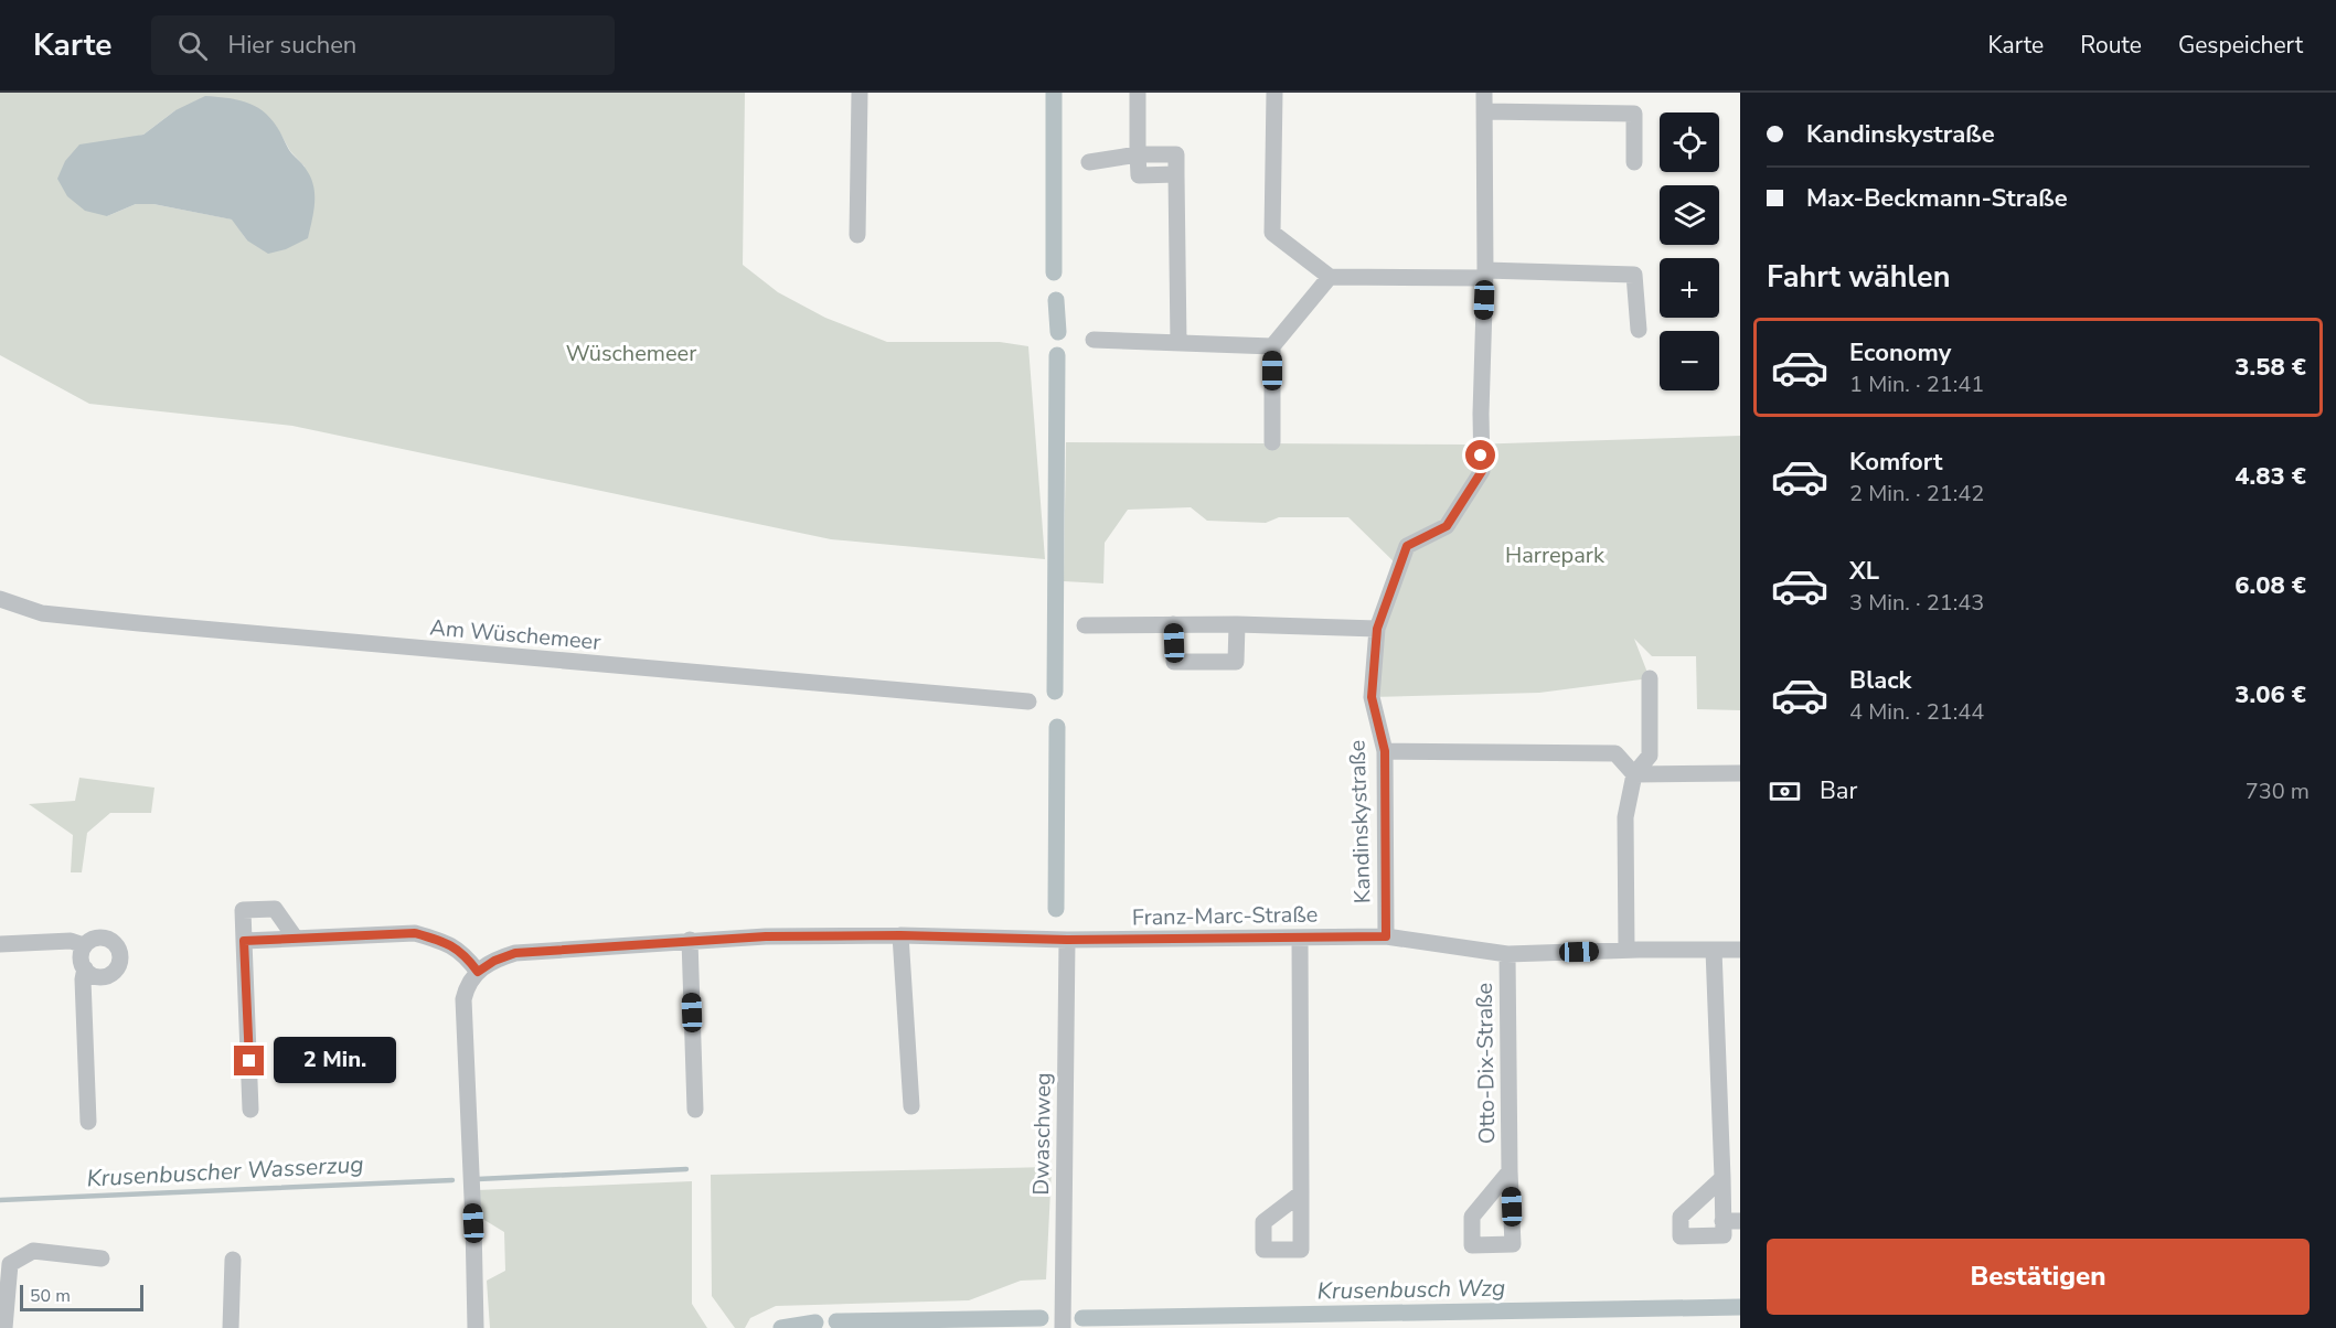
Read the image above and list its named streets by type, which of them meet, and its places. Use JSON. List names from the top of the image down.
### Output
{
  "streets": {
    "street": [
      "Am Wüschemeer",
      "Kandinskystraße",
      "Franz-Marc-Straße",
      "Otto-Dix-Straße",
      "Dwaschweg"
    ]
  },
  "crossings": [
    ["Kandinskystraße", "Franz-Marc-Straße"],
    ["Franz-Marc-Straße", "Otto-Dix-Straße"],
    ["Franz-Marc-Straße", "Dwaschweg"]
  ],
  "water": ["Krusenbuscher Wasserzug", "Krusenbusch Wzg"],
  "parks": ["Wüschemeer", "Harrepark"],
  "scale_bar": "50 m",
  "page": {
    "header": "Karte",
    "search": "Hier suchen",
    "nav": ["Karte", "Route", "Gespeichert"],
    "banner": ["Kandinskystraße", "Max-Beckmann-Straße"],
    "map_buttons": ["+", "−"],
    "heading": "Fahrt wählen",
    "list": [
      {
        "name": "Economy",
        "note": "1 Min. · 21:41",
        "value": "3.58 €"
      },
      {
        "name": "Komfort",
        "note": "2 Min. · 21:42",
        "value": "4.83 €"
      },
      {
        "name": "XL",
        "note": "3 Min. · 21:43",
        "value": "6.08 €"
      },
      {
        "name": "Black",
        "note": "4 Min. · 21:44",
        "value": "3.06 €"
      }
    ],
    "pay": ["Bar", "730 m"],
    "bubble": "2 Min.",
    "buttons": "Bestätigen",
    "scale": "50 m"
  }
}
